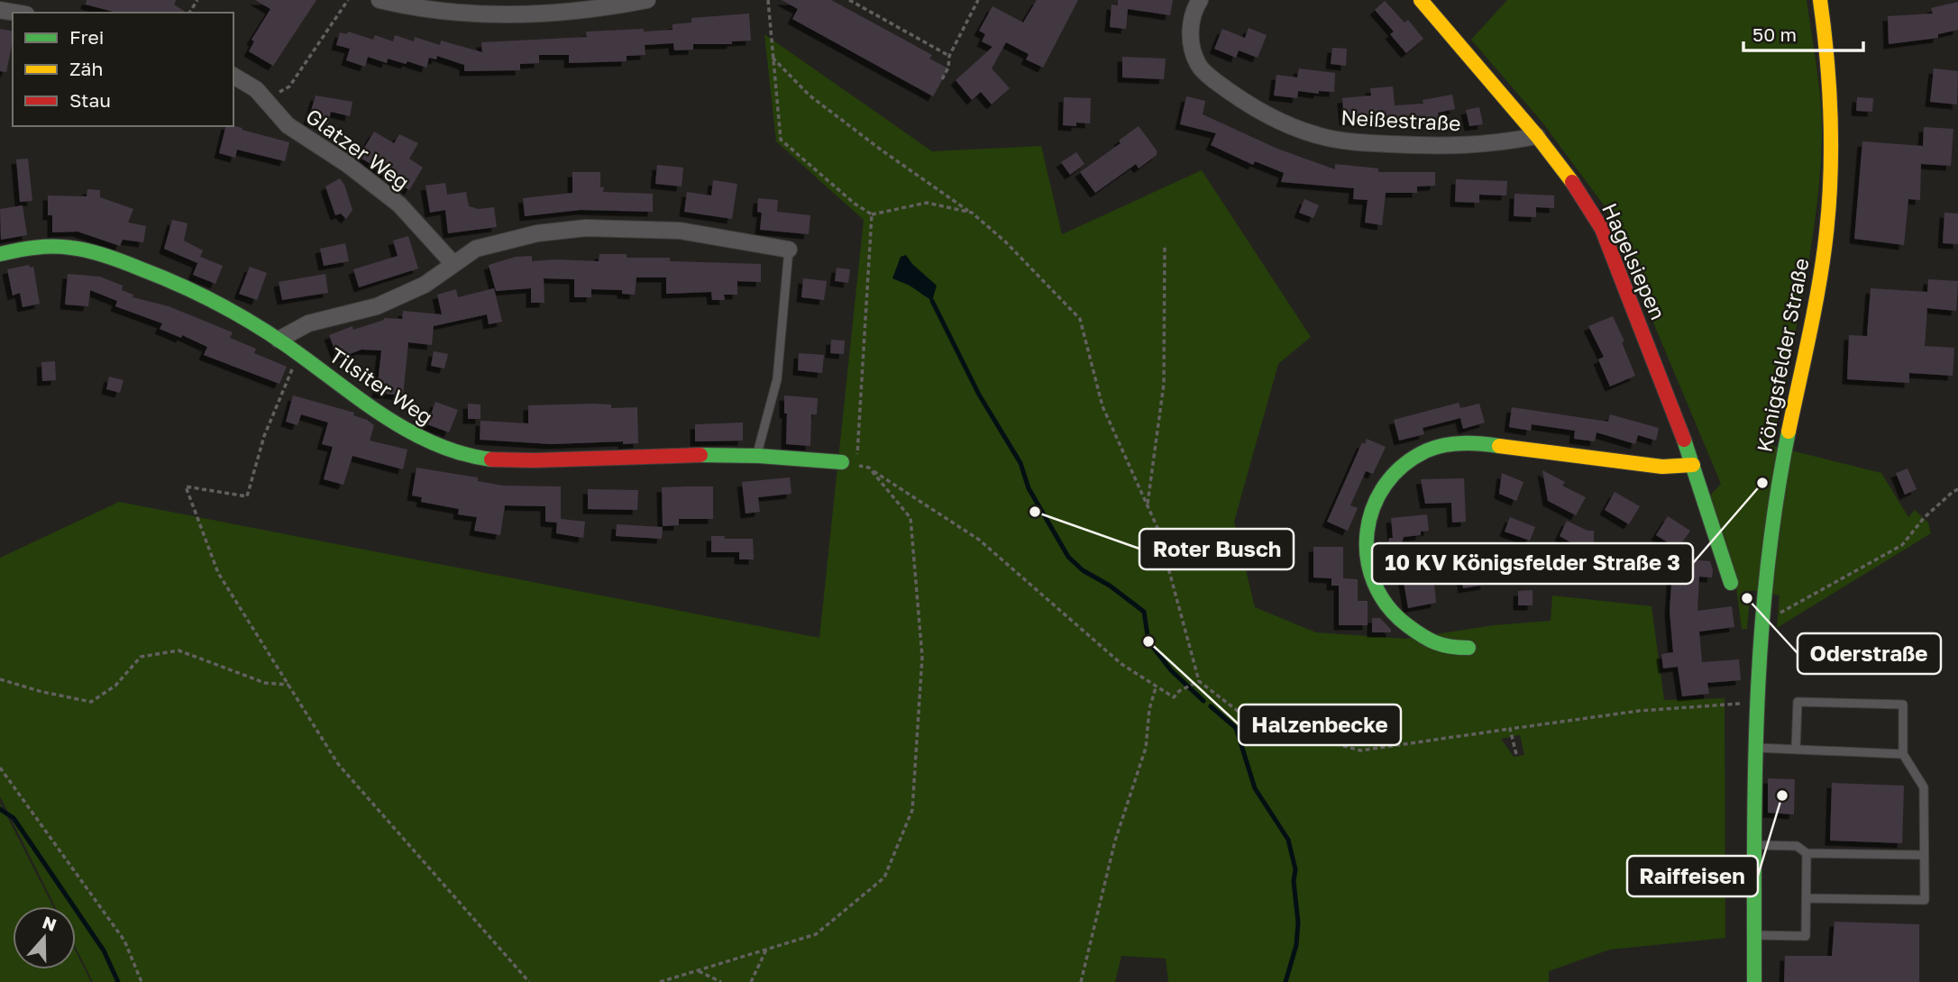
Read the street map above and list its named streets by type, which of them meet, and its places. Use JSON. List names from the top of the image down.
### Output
{
  "streets": {
    "street": [
      "Neißestraße",
      "Glatzer Weg",
      "Hagelsiepen",
      "Königsfelder Straße",
      "Tilsiter Weg"
    ]
  },
  "crossings": [
    ["Neißestraße", "Hagelsiepen"]
  ],
  "places": [
    "10 KV Königsfelder Straße 3",
    "Roter Busch",
    "Oderstraße",
    "Halzenbecke",
    "Raiffeisen"
  ],
  "legend": ["Frei", "Zäh", "Stau"],
  "scale_bar": "50 m",
  "north": "top"
}
